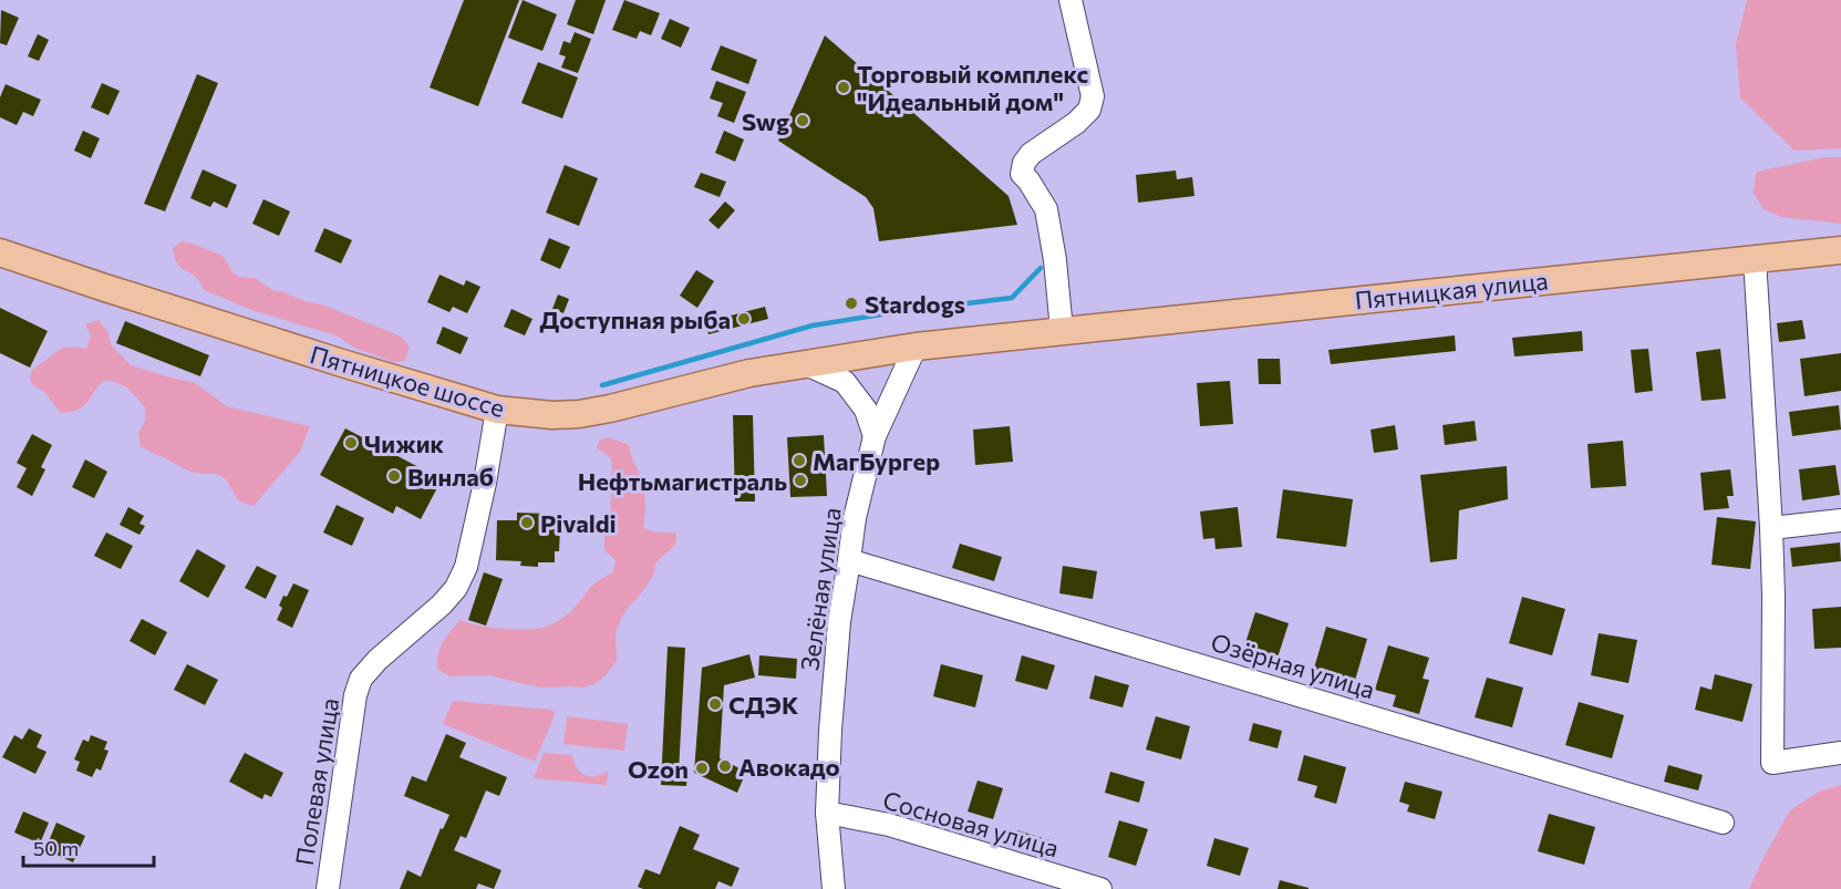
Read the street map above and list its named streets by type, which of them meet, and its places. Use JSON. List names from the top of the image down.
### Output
{
  "streets": {
    "main road": ["Пятницкая улица", "Пятницкое шоссе"],
    "street": [
      "Зелёная улица",
      "Озёрная улица",
      "Полевая улица",
      "Сосновая улица"
    ]
  },
  "crossings": [
    ["Пятницкая улица", "Пятницкое шоссе"],
    ["Пятницкое шоссе", "Зелёная улица"],
    ["Пятницкое шоссе", "Полевая улица"],
    ["Зелёная улица", "Озёрная улица"],
    ["Зелёная улица", "Сосновая улица"]
  ],
  "places": [
    "Торговый комплекс \"Идеальный дом\"",
    "Swg",
    "Stardogs",
    "Доступная рыба",
    "Чижик",
    "МагБургер",
    "Винлаб",
    "Нефтьмагистраль",
    "Pivaldi",
    "СДЭК",
    "Авокадо",
    "Ozon"
  ],
  "scale_bar": "50 m"
}
